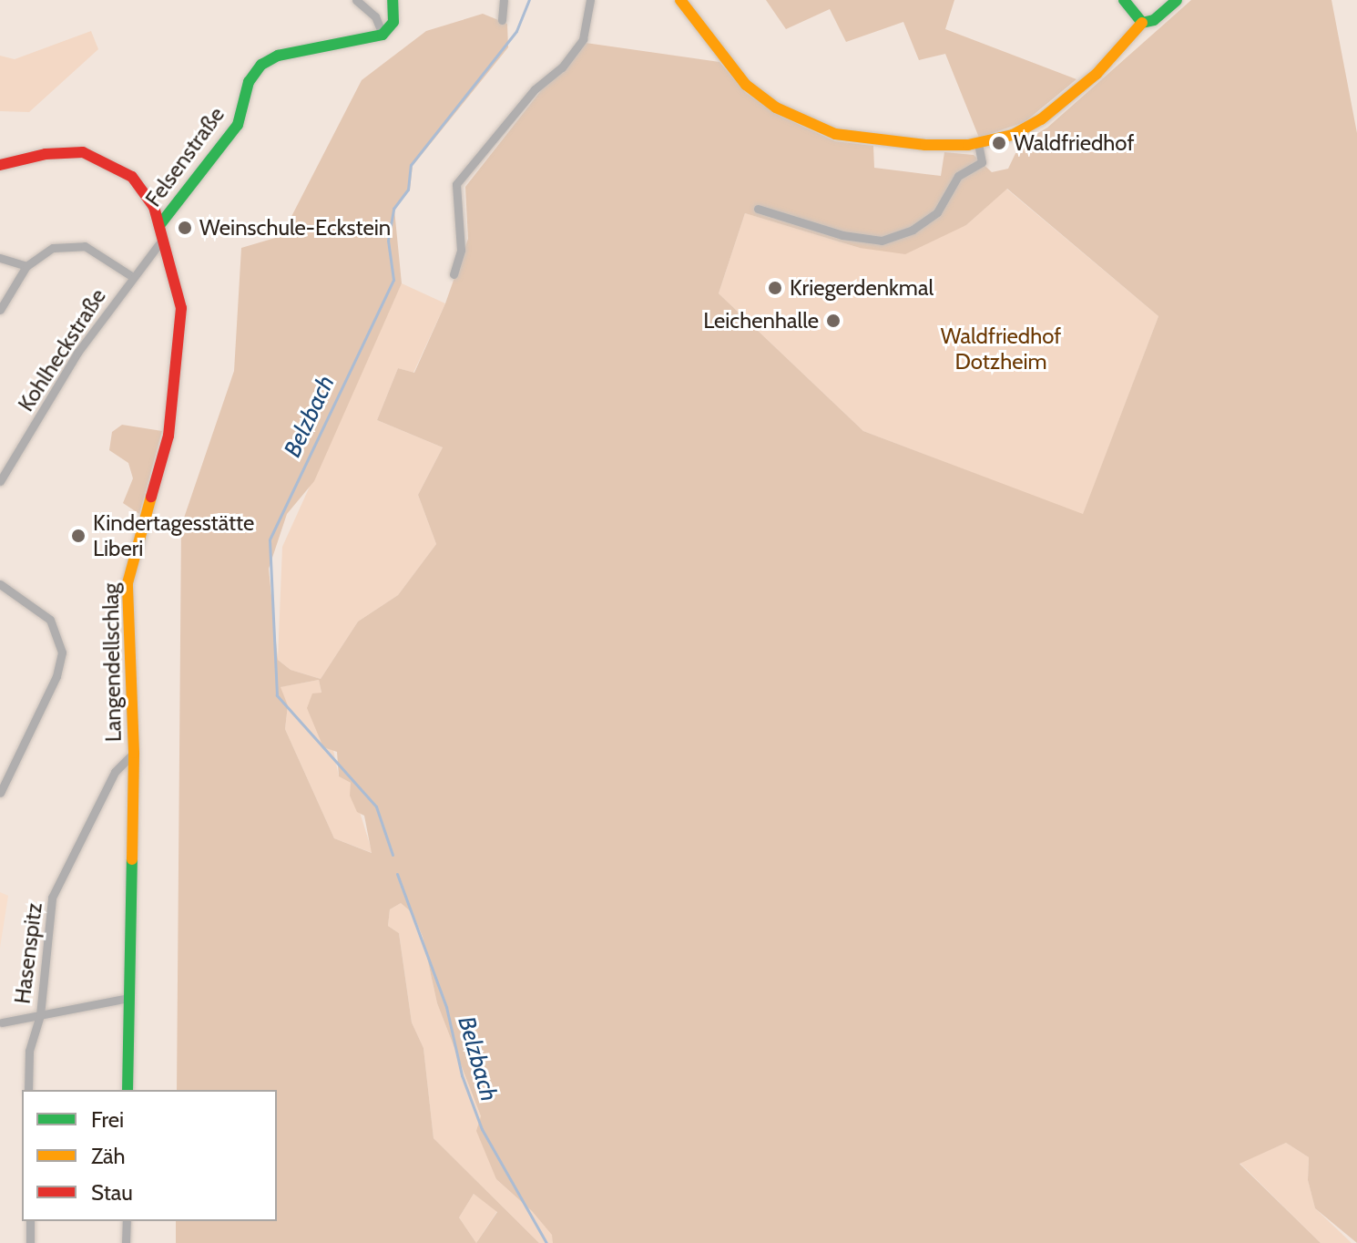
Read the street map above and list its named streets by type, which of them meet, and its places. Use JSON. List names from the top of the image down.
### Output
{
  "streets": {
    "street": [
      "Felsenstraße",
      "Kohlheckstraße",
      "Langendellschlag",
      "Hasenspitz"
    ]
  },
  "crossings": [
    ["Kohlheckstraße", "Langendellschlag"],
    ["Langendellschlag", "Hasenspitz"]
  ],
  "water": ["Belzbach"],
  "parks": ["Waldfriedhof Dotzheim"],
  "places": [
    "Waldfriedhof",
    "Weinschule-Eckstein",
    "Kriegerdenkmal",
    "Leichenhalle",
    "Kindertagesstätte Liberi"
  ],
  "legend": ["Frei", "Zäh", "Stau"]
}
